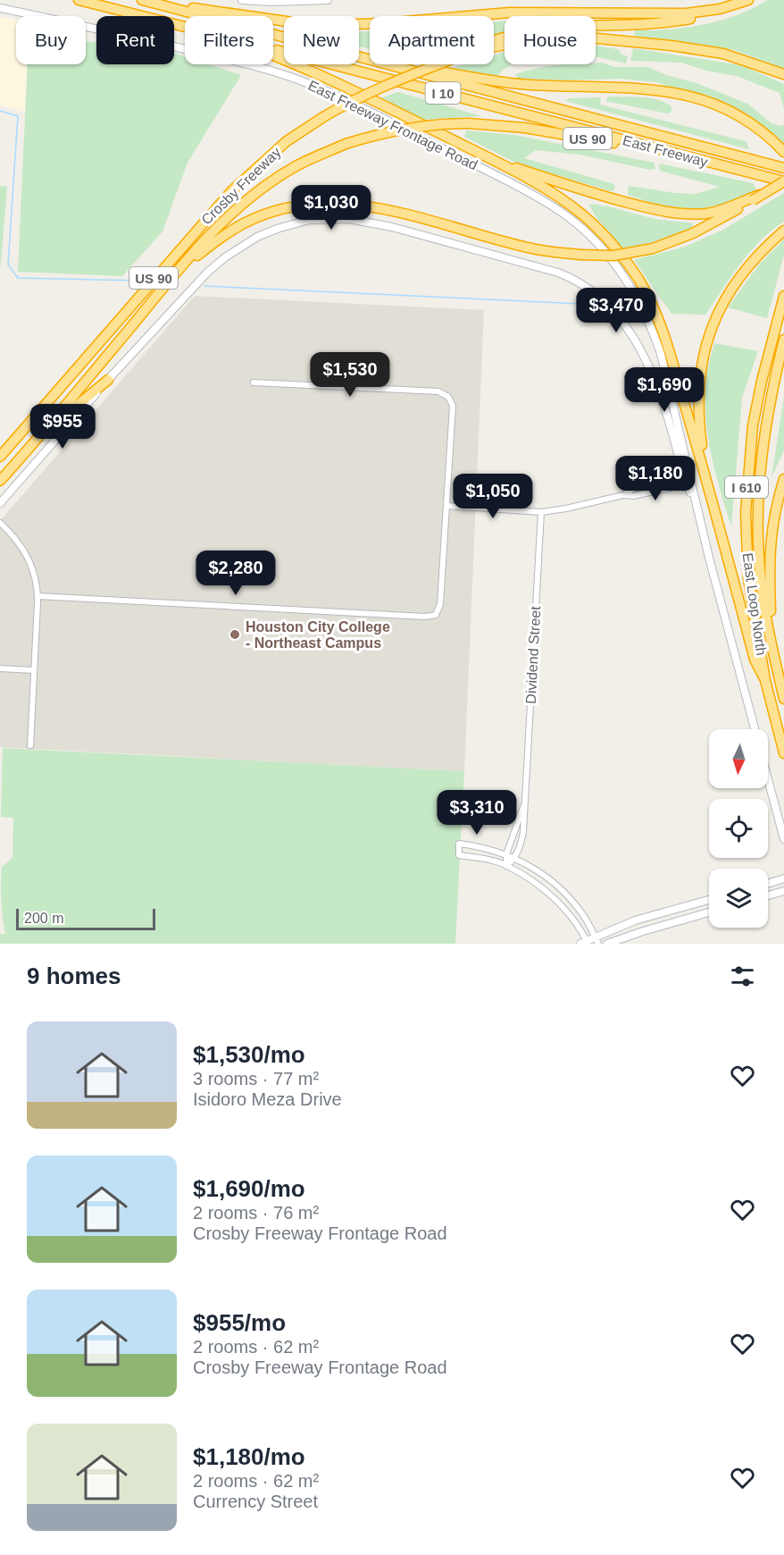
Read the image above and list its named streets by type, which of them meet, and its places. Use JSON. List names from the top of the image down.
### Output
{
  "streets": {
    "highway": [
      "I 10",
      "US 90",
      "East Freeway",
      "Crosby Freeway",
      "I 610",
      "East Loop North"
    ],
    "main road": ["East Freeway Frontage Road"],
    "street": ["Dividend Street"]
  },
  "crossings": [
    ["East Freeway", "Crosby Freeway"]
  ],
  "places": ["Houston City College - Northeast Campus"],
  "scale_bar": "200 m",
  "north": "bottom",
  "page": {
    "chip": [
      "Buy",
      "Rent",
      "Filters",
      "New",
      "Apartment",
      "House"
    ],
    "price": [
      "$1,030",
      "$3,470",
      "$1,530",
      "$1,690",
      "$955",
      "$1,180",
      "$1,050",
      "$2,280",
      "$3,310"
    ],
    "scale": "200 m",
    "heading": "9 homes",
    "list": [
      {
        "name": "$1,530/mo",
        "note": "3 rooms · 77 m² · Isidoro Meza Drive"
      },
      {
        "name": "$1,690/mo",
        "note": "2 rooms · 76 m² · Crosby Freeway Frontage Road"
      },
      {
        "name": "$955/mo",
        "note": "2 rooms · 62 m² · Crosby Freeway Frontage Road"
      },
      {
        "name": "$1,180/mo",
        "note": "2 rooms · 62 m² · Currency Street"
      }
    ]
  }
}
